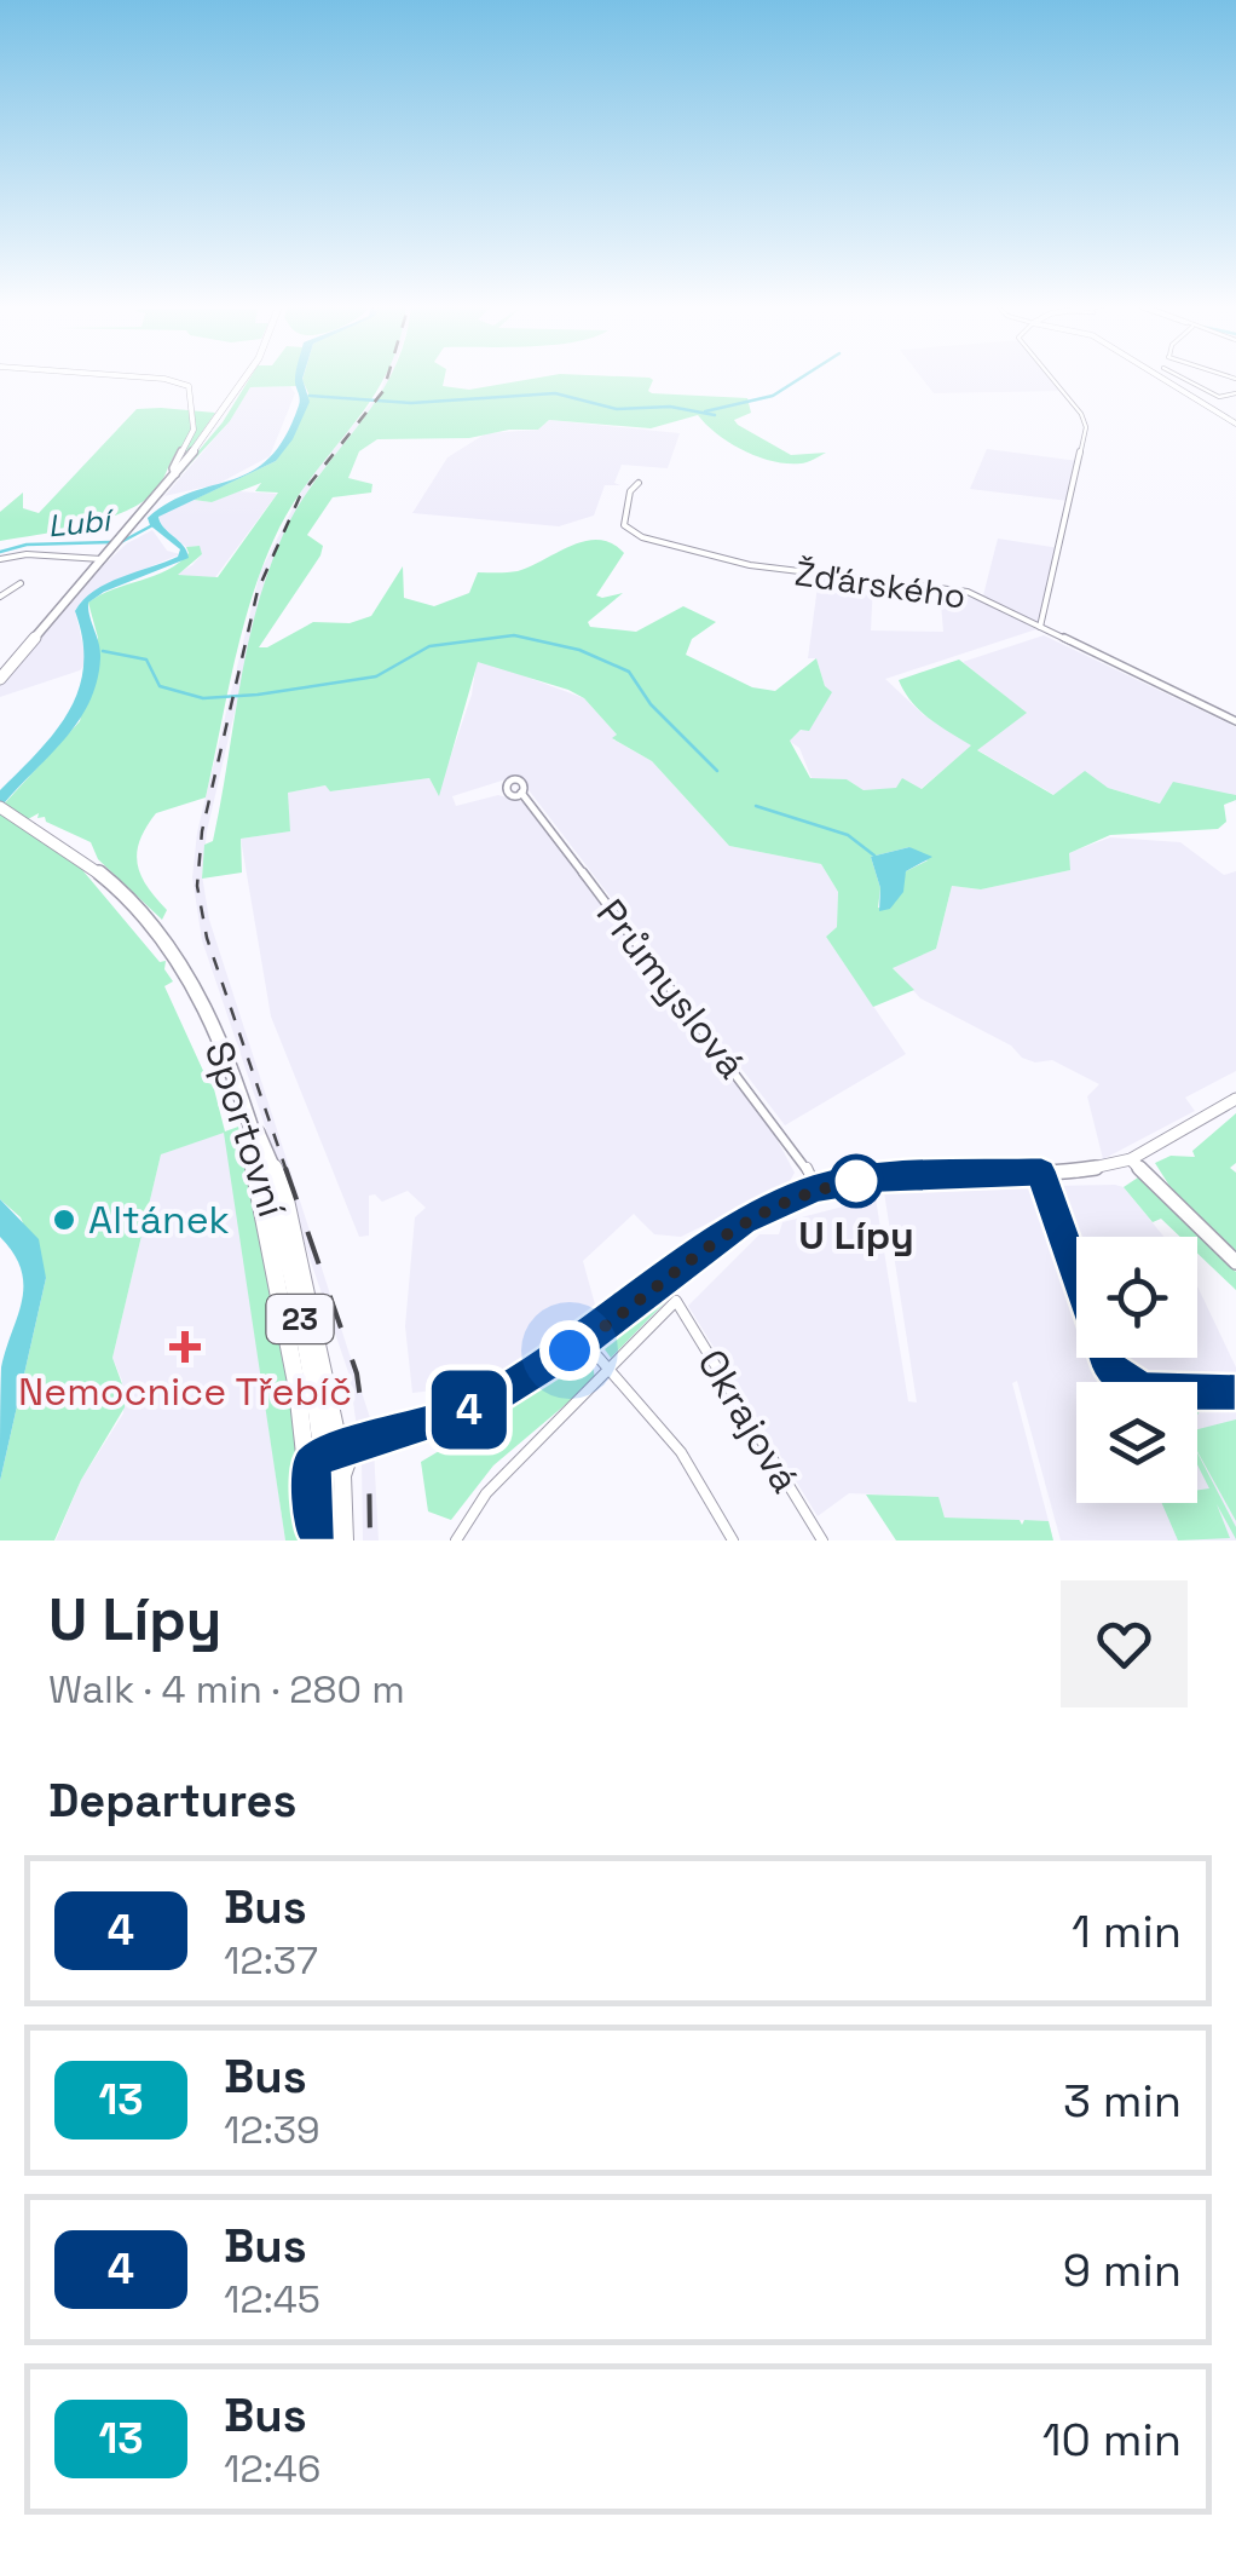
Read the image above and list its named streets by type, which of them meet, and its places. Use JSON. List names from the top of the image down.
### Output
{
  "streets": {
    "main road": ["Sportovní", "23"],
    "street": ["Žďárského", "Průmyslová", "Okrajová"]
  },
  "water": ["Lubí"],
  "places": {
    "other": ["U Lípy", "Altánek"],
    "health": ["Nemocnice Třebíč"]
  },
  "lines": ["bus line 4"],
  "page": {
    "on_map": "4",
    "heading": [
      ["U Lípy", "Walk · 4 min · 280 m"],
      "Departures"
    ],
    "list": [
      {
        "mark": "4",
        "name": "Bus",
        "note": "12:37",
        "value": "1 min"
      },
      {
        "mark": "13",
        "name": "Bus",
        "note": "12:39",
        "value": "3 min"
      },
      {
        "mark": "4",
        "name": "Bus",
        "note": "12:45",
        "value": "9 min"
      },
      {
        "mark": "13",
        "name": "Bus",
        "note": "12:46",
        "value": "10 min"
      }
    ]
  }
}
